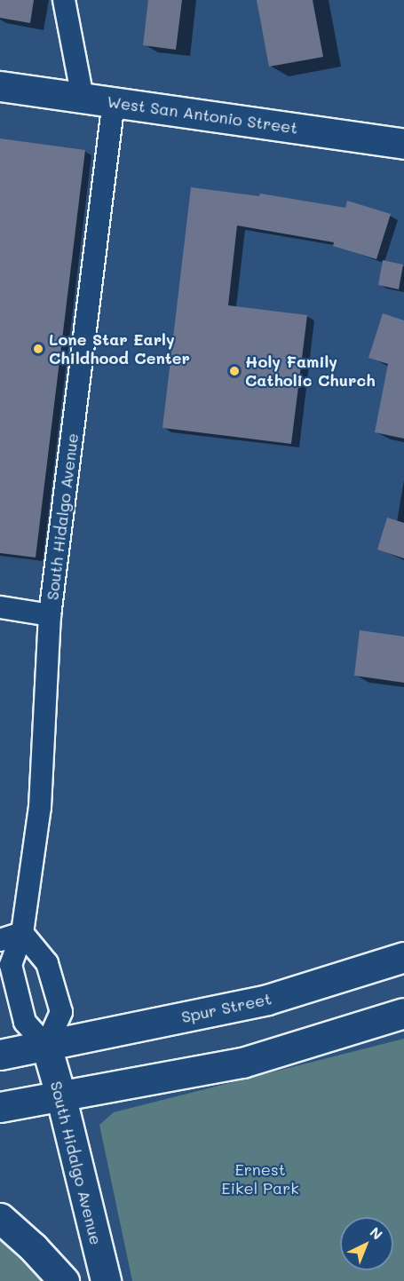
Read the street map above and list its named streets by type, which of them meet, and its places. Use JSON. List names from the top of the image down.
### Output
{
  "streets": {
    "main road": ["West San Antonio Street", "South Hidalgo Avenue", "Spur Street"]
  },
  "crossings": [
    ["West San Antonio Street", "South Hidalgo Avenue"],
    ["South Hidalgo Avenue", "Spur Street"]
  ],
  "parks": ["Ernest Eikel Park"],
  "places": ["Lone Star Early Childhood Center", "Holy Family Catholic Church"],
  "north": "top right"
}
